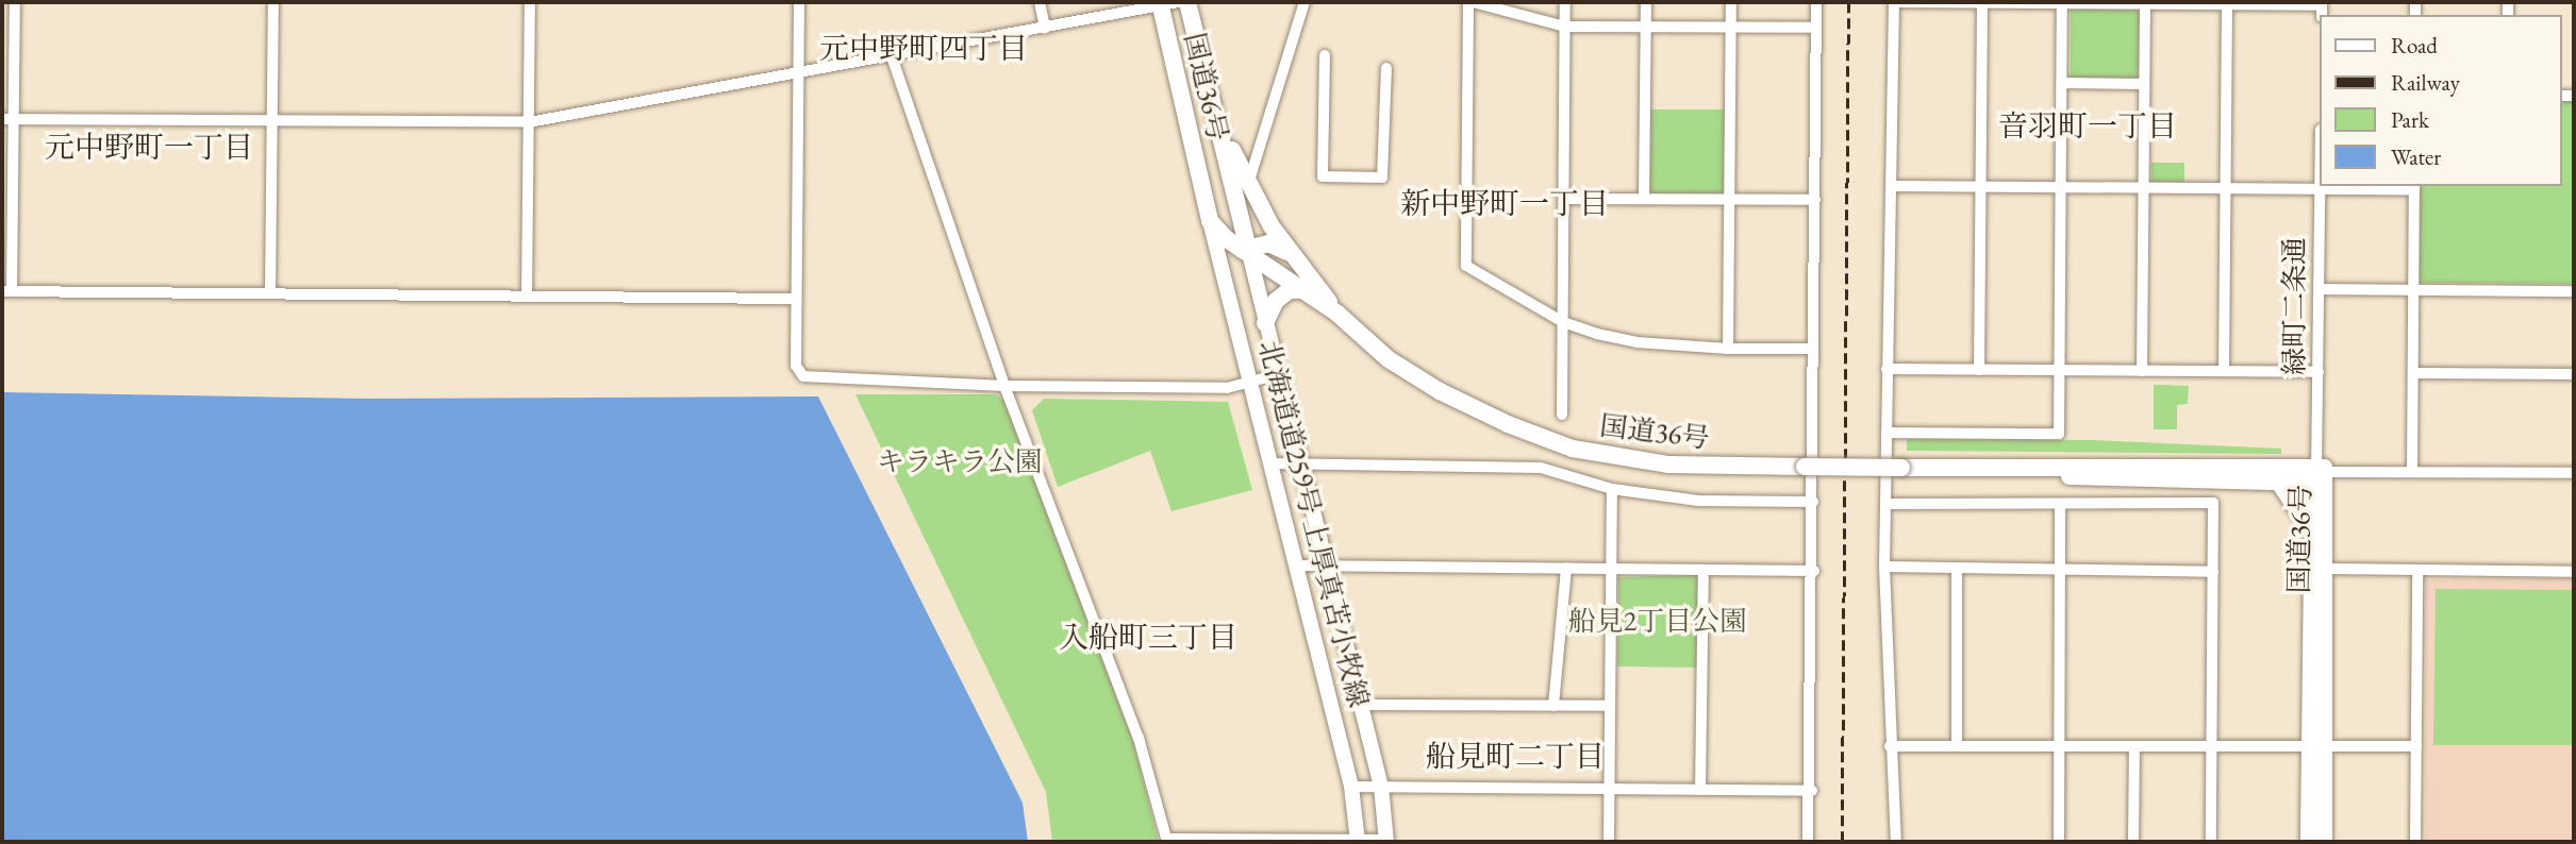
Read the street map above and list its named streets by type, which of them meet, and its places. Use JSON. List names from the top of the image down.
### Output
{
  "streets": {
    "highway": ["国道36号"],
    "main road": ["北海道道259号 上厚真苫小牧線"],
    "street": ["緑町二条通"]
  },
  "crossings": [
    ["国道36号", "緑町二条通"],
    ["国道36号", "北海道道259号 上厚真苫小牧線"]
  ],
  "districts": [
    "元中野町四丁目",
    "音羽町一丁目",
    "元中野町一丁目",
    "新中野町一丁目",
    "入船町三丁目",
    "船見町二丁目"
  ],
  "parks": ["キラキラ公園", "船見2丁目公園"],
  "legend": [
    "Road",
    "Railway",
    "Park",
    "Water"
  ]
}
